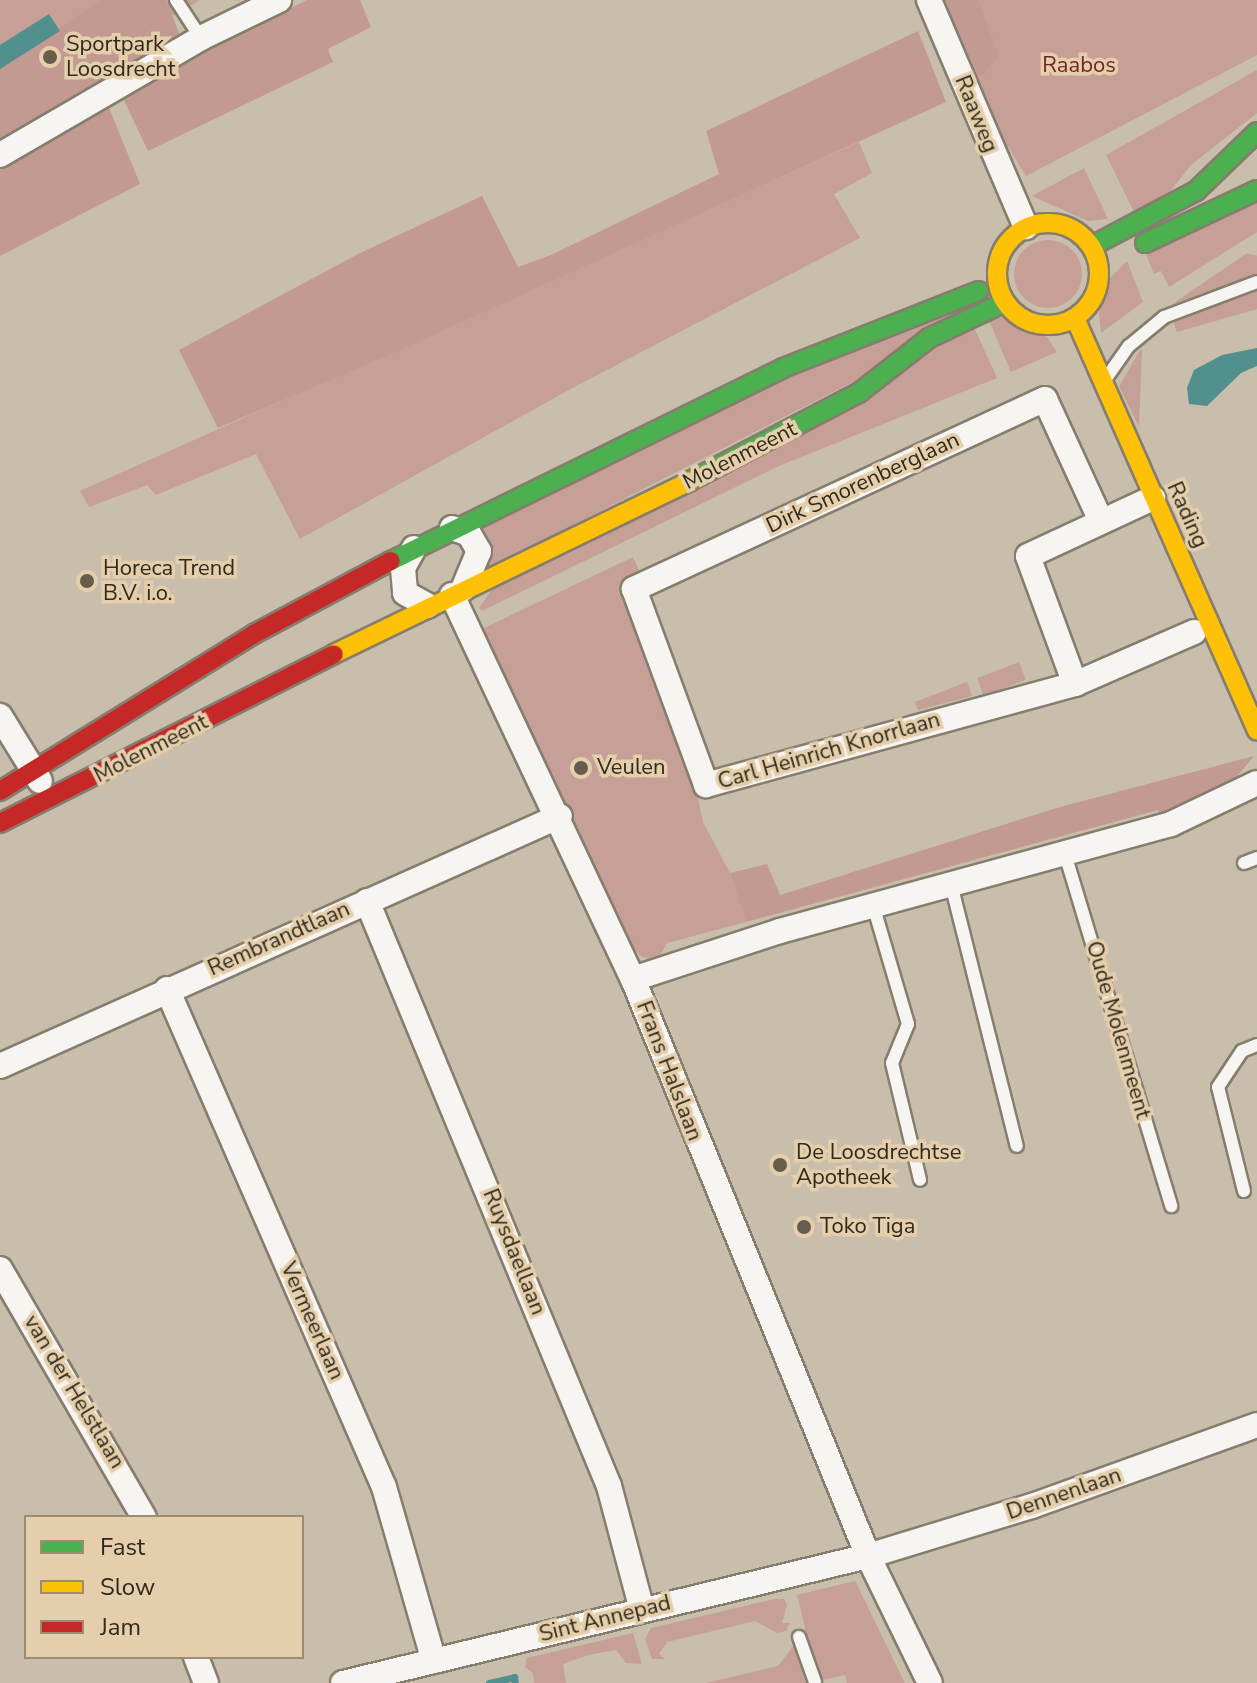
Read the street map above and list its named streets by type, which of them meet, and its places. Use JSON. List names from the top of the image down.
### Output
{
  "streets": {
    "main road": ["Molenmeent", "Rading"],
    "street": [
      "Raaweg",
      "Dirk Smorenberglaan",
      "Carl Heinrich Knorrlaan",
      "Rembrandtlaan",
      "Frans Halslaan",
      "Ruysdaellaan",
      "Vermeerlaan",
      "van der Helstlaan",
      "Dennenlaan",
      "Sint Annepad"
    ],
    "lane": ["Oude Molenmeent"]
  },
  "crossings": [
    ["Raaweg", "Molenmeent"],
    ["Raaweg", "Rading"],
    ["Molenmeent", "Rading"],
    ["Molenmeent", "Frans Halslaan"],
    ["Dirk Smorenberglaan", "Carl Heinrich Knorrlaan"],
    ["Rembrandtlaan", "Frans Halslaan"],
    ["Rembrandtlaan", "Ruysdaellaan"],
    ["Rembrandtlaan", "Vermeerlaan"],
    ["Frans Halslaan", "Dennenlaan"],
    ["Frans Halslaan", "Sint Annepad"],
    ["Ruysdaellaan", "Sint Annepad"],
    ["Vermeerlaan", "Sint Annepad"],
    ["Dennenlaan", "Sint Annepad"]
  ],
  "parks": ["Raabos"],
  "places": [
    "Sportpark Loosdrecht",
    "Horeca Trend B.V. i.o.",
    "Veulen",
    "De Loosdrechtse Apotheek",
    "Toko Tiga"
  ],
  "legend": ["Fast", "Slow", "Jam"]
}
